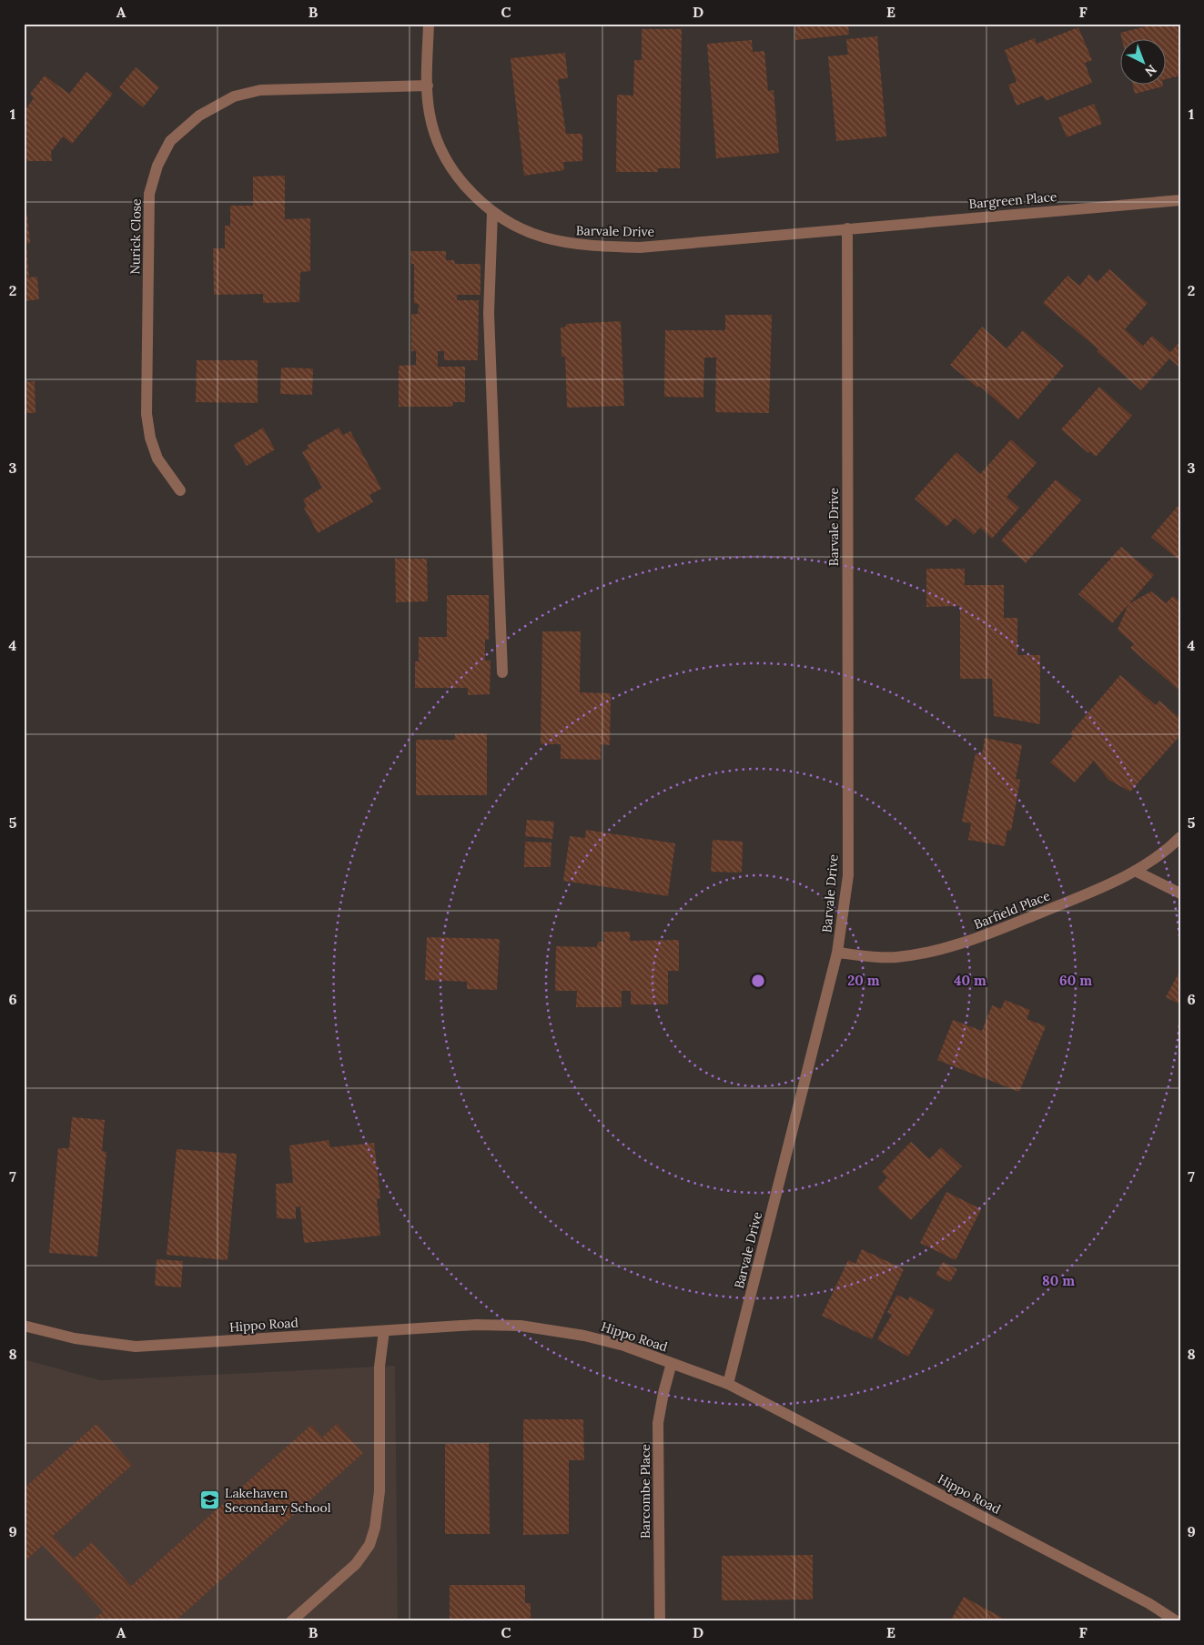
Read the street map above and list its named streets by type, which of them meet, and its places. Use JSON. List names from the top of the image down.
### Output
{
  "streets": {
    "street": [
      "Bargreen Place",
      "Barvale Drive",
      "Nurick Close",
      "Barfield Place",
      "Hippo Road",
      "Barcombe Place"
    ]
  },
  "crossings": [
    ["Bargreen Place", "Barvale Drive"],
    ["Barvale Drive", "Nurick Close"],
    ["Barvale Drive", "Barfield Place"],
    ["Barvale Drive", "Hippo Road"],
    ["Hippo Road", "Barcombe Place"]
  ],
  "places": {
    "school or university": ["Lakehaven Secondary School"]
  },
  "north": "bottom right",
  "grid": {
    "columns": [
      "A",
      "B",
      "C",
      "D",
      "E",
      "F"
    ],
    "rows": [
      "1",
      "2",
      "3",
      "4",
      "5",
      "6",
      "7",
      "8",
      "9"
    ]
  },
  "rings": [
    "20 m",
    "40 m",
    "60 m",
    "80 m"
  ]
}
